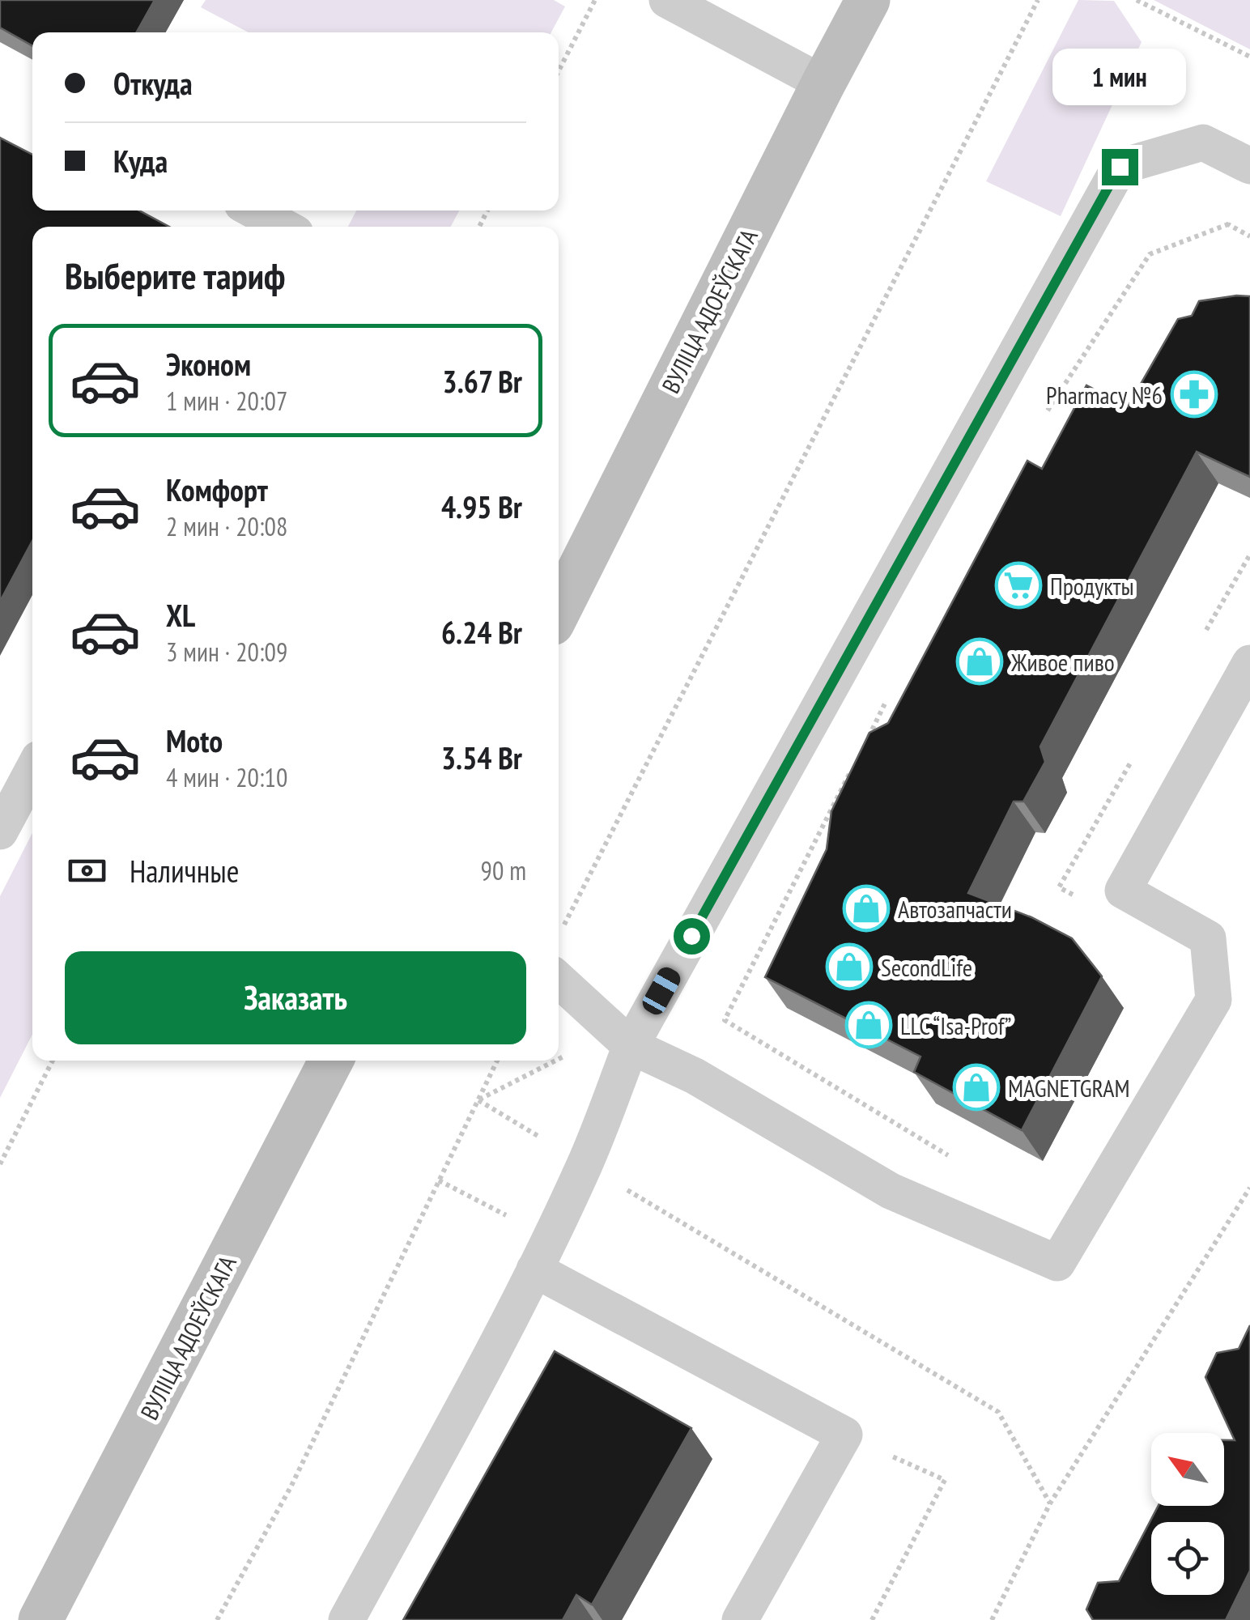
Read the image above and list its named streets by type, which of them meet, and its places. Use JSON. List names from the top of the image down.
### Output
{
  "streets": {
    "main road": ["ВУЛІЦА АДОЕЎСКАГА"]
  },
  "places": {
    "pharmacy": ["Pharmacy №6"],
    "supermarket": ["Продукты"],
    "shop": [
      "Живое пиво",
      "Автозапчасти",
      "SecondLife",
      "LLC “Isa-Prof”",
      "MAGNETGRAM"
    ]
  },
  "north": "top left",
  "page": {
    "banner": ["Откуда", "Куда"],
    "bubble": "1 мин",
    "heading": "Выберите тариф",
    "list": [
      {
        "name": "Эконом",
        "note": "1 мин · 20:07",
        "value": "3.67 Br"
      },
      {
        "name": "Комфорт",
        "note": "2 мин · 20:08",
        "value": "4.95 Br"
      },
      {
        "name": "XL",
        "note": "3 мин · 20:09",
        "value": "6.24 Br"
      },
      {
        "name": "Moto",
        "note": "4 мин · 20:10",
        "value": "3.54 Br"
      }
    ],
    "pay": ["Наличные", "90 m"],
    "buttons": "Заказать"
  }
}
